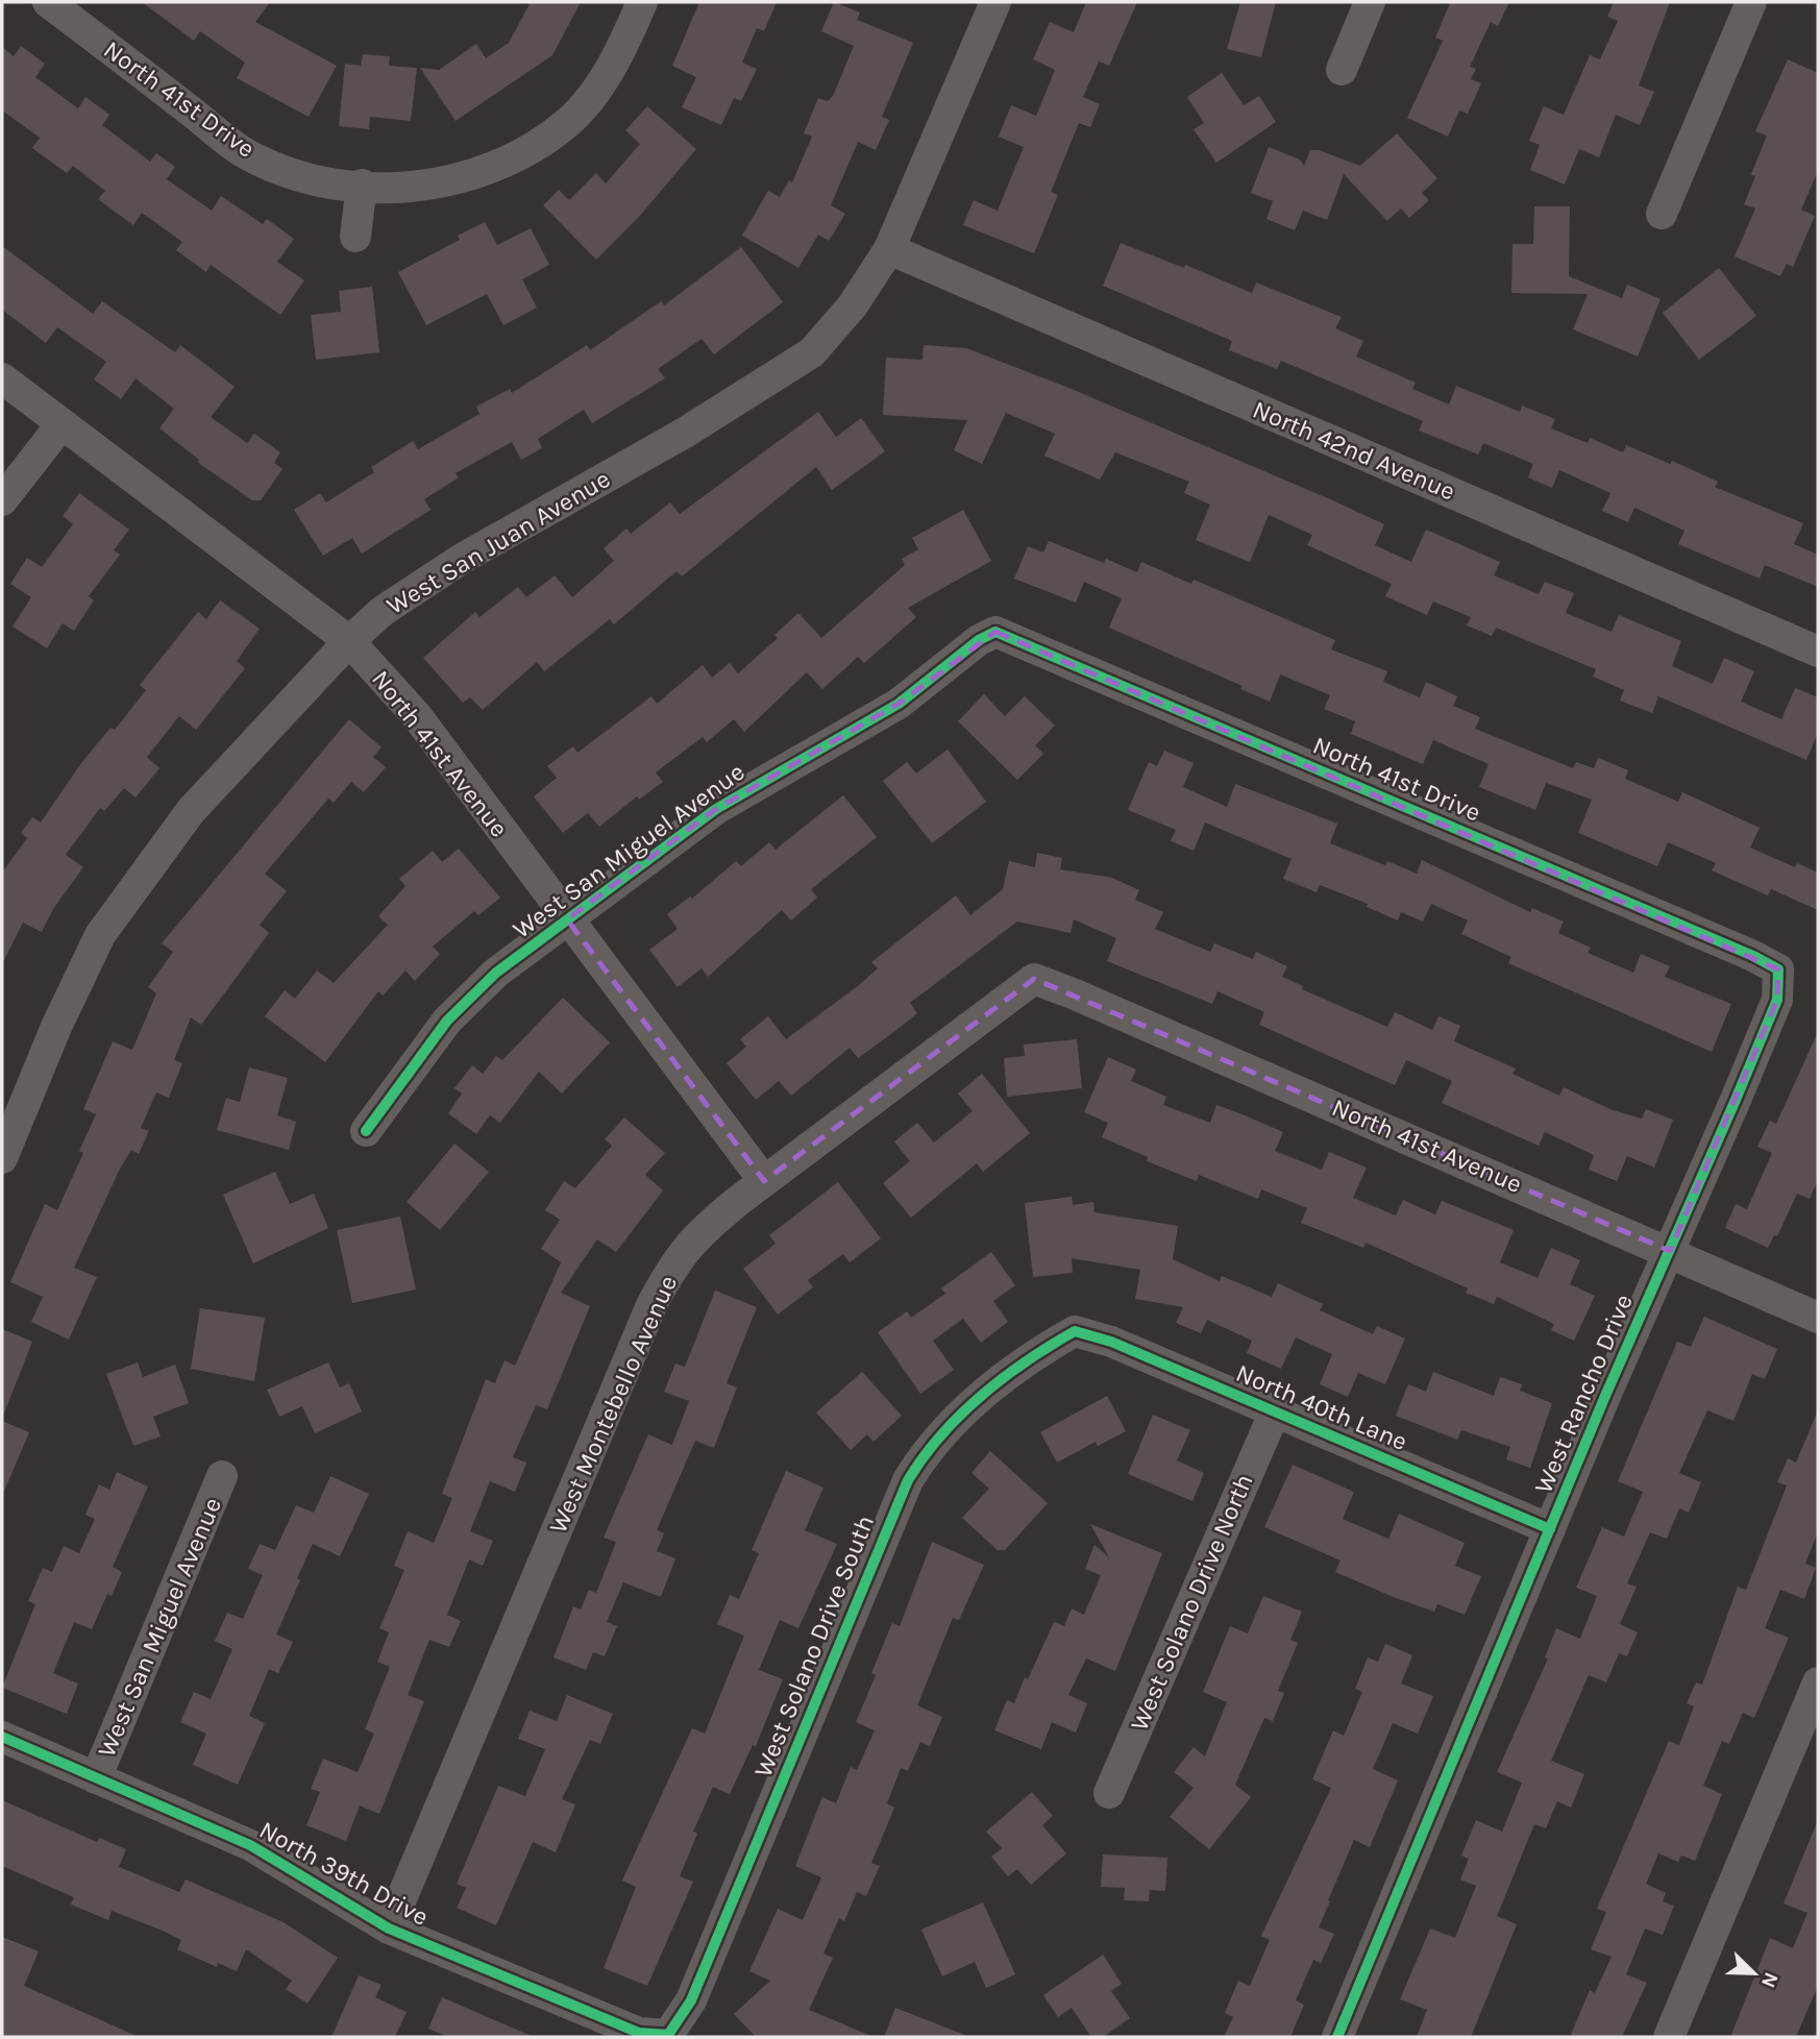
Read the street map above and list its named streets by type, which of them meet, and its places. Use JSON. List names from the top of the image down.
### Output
{
  "streets": {
    "street": [
      "North 41st Drive",
      "North 42nd Avenue",
      "West San Juan Avenue",
      "North 41st Avenue",
      "West San Miguel Avenue",
      "West Rancho Drive",
      "West Montebello Avenue",
      "North 40th Lane",
      "West Solano Drive North",
      "West Solano Drive South",
      "North 39th Drive"
    ]
  },
  "crossings": [
    ["North 41st Drive", "West San Miguel Avenue"],
    ["North 41st Drive", "West Rancho Drive"],
    ["North 42nd Avenue", "West San Juan Avenue"],
    ["West San Juan Avenue", "North 41st Avenue"],
    ["North 41st Avenue", "West San Miguel Avenue"],
    ["North 41st Avenue", "West Rancho Drive"],
    ["North 41st Avenue", "West Montebello Avenue"],
    ["West San Miguel Avenue", "North 39th Drive"],
    ["West Rancho Drive", "North 40th Lane"],
    ["West Montebello Avenue", "North 39th Drive"],
    ["North 40th Lane", "West Solano Drive North"],
    ["North 40th Lane", "West Solano Drive South"],
    ["West Solano Drive South", "North 39th Drive"]
  ],
  "north": "bottom right"
}
